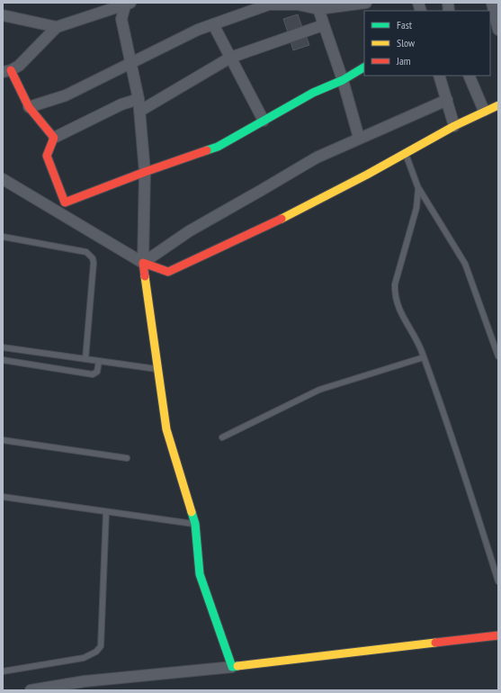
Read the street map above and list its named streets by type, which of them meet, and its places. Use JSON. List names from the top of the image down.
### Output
{
  "legend": ["Fast", "Slow", "Jam"]
}
